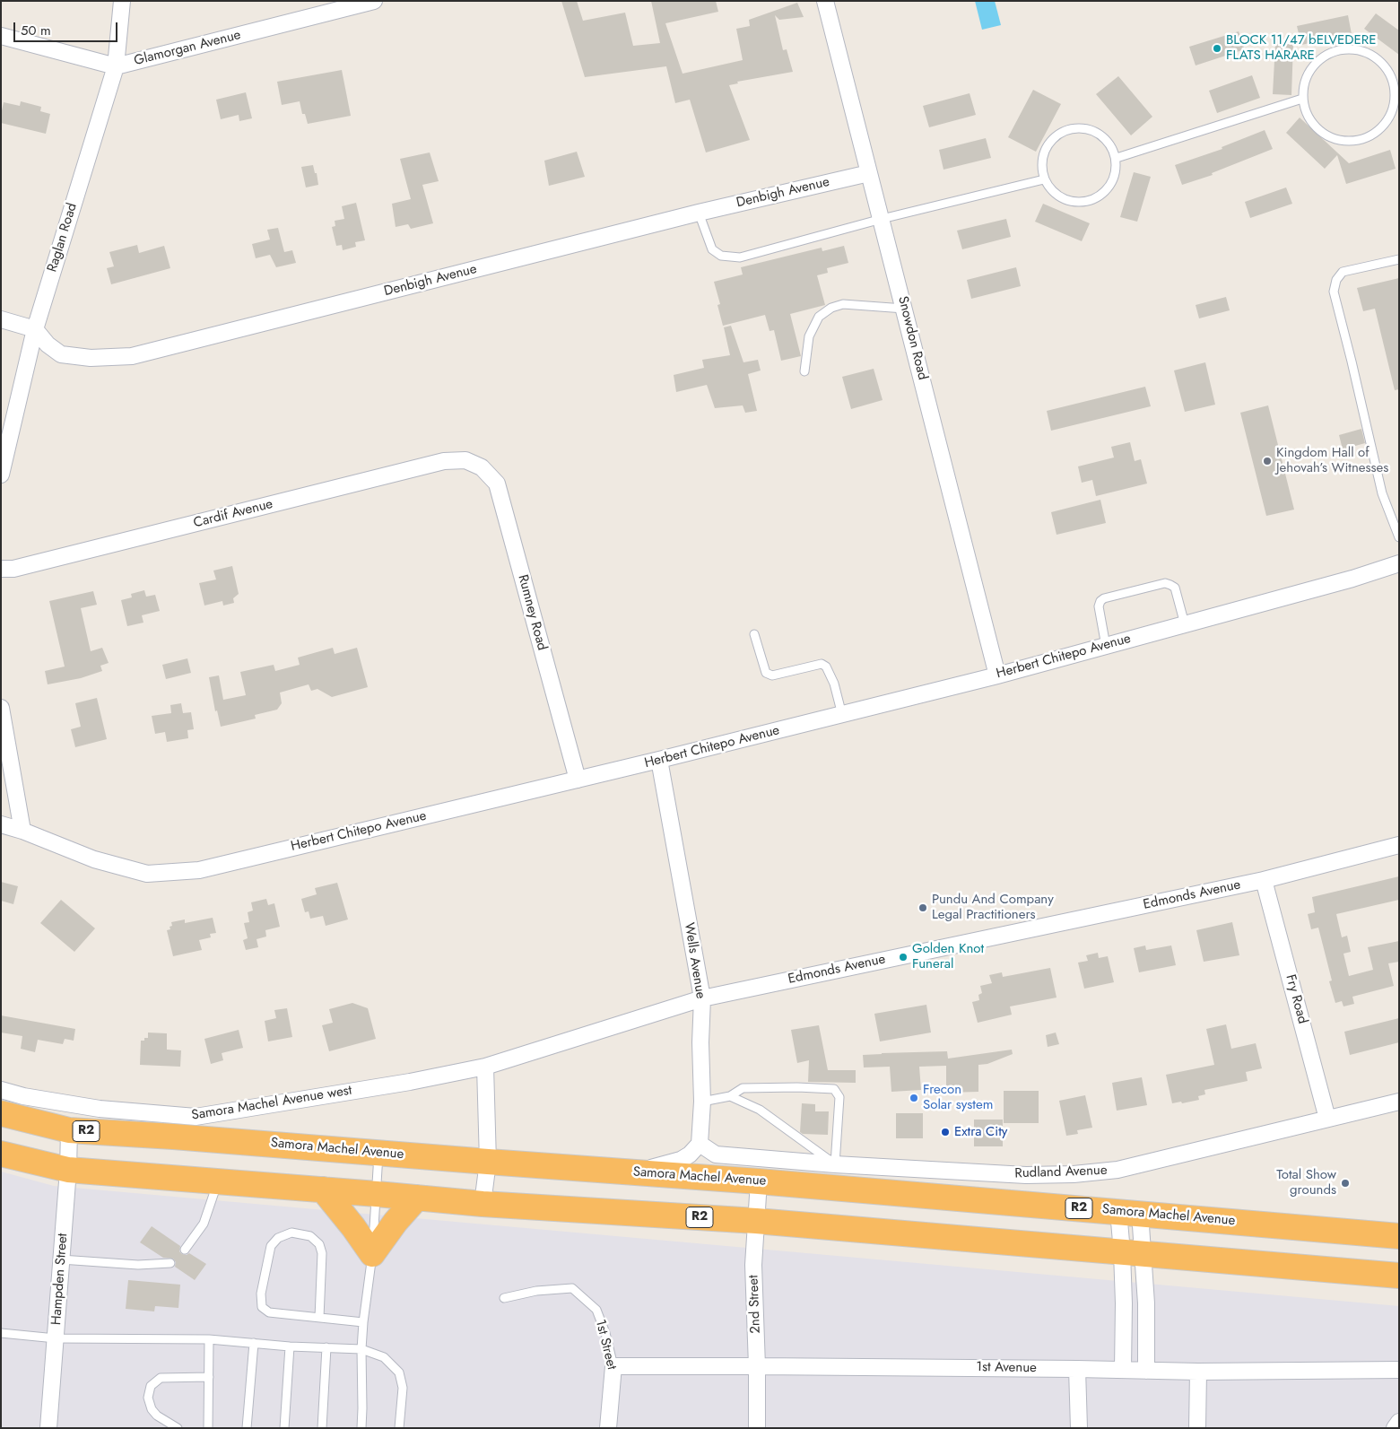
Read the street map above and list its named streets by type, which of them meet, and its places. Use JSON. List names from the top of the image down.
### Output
{
  "streets": {
    "highway": ["R2", "Samora Machel Avenue"],
    "street": [
      "Glamorgan Avenue",
      "Denbigh Avenue",
      "Raglan Road",
      "Snowdon Road",
      "Cardif Avenue",
      "Rumney Road",
      "Herbert Chitepo Avenue",
      "Edmonds Avenue",
      "Wells Avenue",
      "Fry Road",
      "Samora Machel Avenue west",
      "Rudland Avenue",
      "Hampden Street",
      "2nd Street",
      "1st Street",
      "1st Avenue"
    ]
  },
  "crossings": [
    ["Glamorgan Avenue", "Raglan Road"],
    ["Denbigh Avenue", "Raglan Road"],
    ["Denbigh Avenue", "Snowdon Road"],
    ["Snowdon Road", "Herbert Chitepo Avenue"],
    ["Cardif Avenue", "Rumney Road"],
    ["Rumney Road", "Herbert Chitepo Avenue"],
    ["Herbert Chitepo Avenue", "Wells Avenue"],
    ["Edmonds Avenue", "Wells Avenue"],
    ["Edmonds Avenue", "Fry Road"],
    ["Edmonds Avenue", "Samora Machel Avenue west"],
    ["Wells Avenue", "Rudland Avenue"],
    ["Fry Road", "Rudland Avenue"],
    ["R2", "Hampden Street"],
    ["R2", "2nd Street"],
    ["Samora Machel Avenue", "Hampden Street"],
    ["Samora Machel Avenue", "2nd Street"],
    ["2nd Street", "1st Avenue"],
    ["1st Street", "1st Avenue"]
  ],
  "places": [
    "BLOCK 11/47 bELVEDERE FLATS HARARE",
    "Kingdom Hall of Jehovah’s Witnesses",
    "Pundu And Company Legal Practitioners",
    "Golden Knot Funeral",
    "Frecon Solar system",
    "Extra City",
    "Total Show grounds"
  ],
  "scale_bar": "50 m"
}
